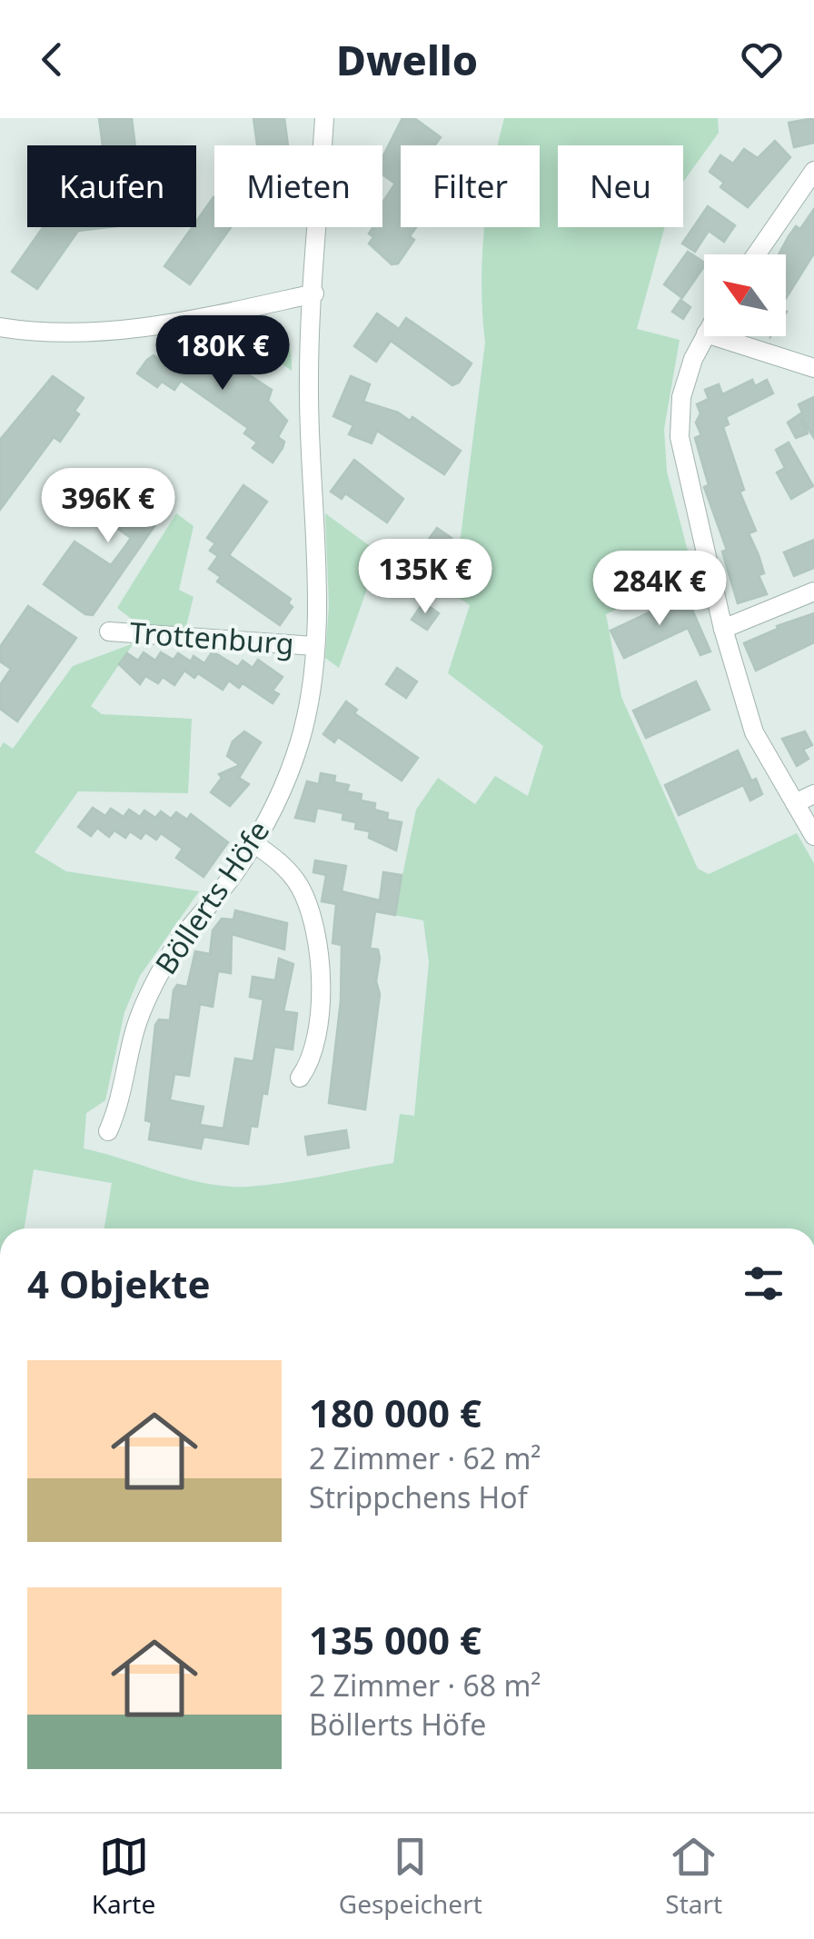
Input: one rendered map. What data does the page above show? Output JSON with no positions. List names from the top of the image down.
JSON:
{
  "streets": {
    "street": ["Trottenburg", "Böllerts Höfe"]
  },
  "crossings": [
    ["Trottenburg", "Böllerts Höfe"]
  ],
  "north": "top left",
  "page": {
    "header": "Dwello",
    "chip": [
      "Kaufen",
      "Mieten",
      "Filter",
      "Neu"
    ],
    "price": [
      "180K €",
      "396K €",
      "135K €",
      "284K €"
    ],
    "heading": "4 Objekte",
    "list": [
      {
        "name": "180 000 €",
        "note": "2 Zimmer · 62 m² · Strippchens Hof"
      },
      {
        "name": "135 000 €",
        "note": "2 Zimmer · 68 m² · Böllerts Höfe"
      }
    ],
    "tabs": ["Karte", "Gespeichert", "Start"]
  }
}
